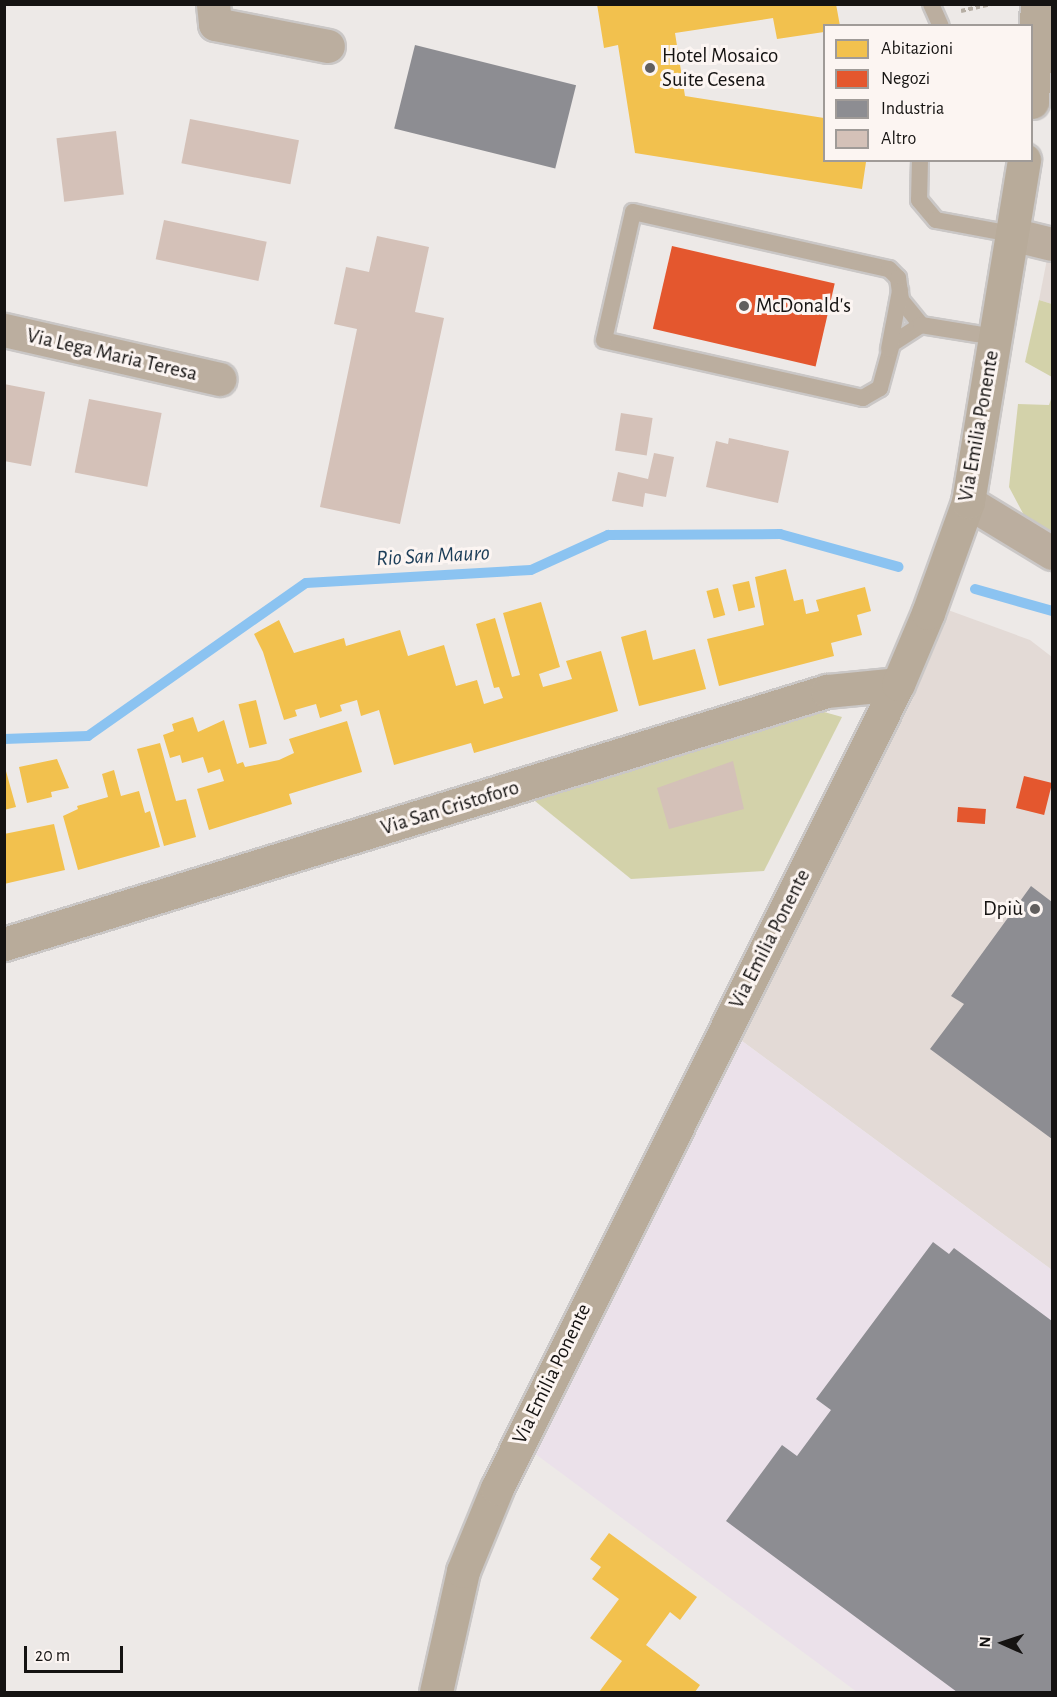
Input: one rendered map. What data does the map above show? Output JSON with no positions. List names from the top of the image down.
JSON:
{
  "streets": {
    "main road": ["Via Emilia Ponente", "Via San Cristoforo"],
    "street": ["Via Lega Maria Teresa"]
  },
  "crossings": [
    ["Via Emilia Ponente", "Via San Cristoforo"]
  ],
  "water": ["Rio San Mauro"],
  "places": ["Hotel Mosaico Suite Cesena", "McDonald's", "Dpiù"],
  "legend": [
    "Abitazioni",
    "Negozi",
    "Industria",
    "Altro"
  ],
  "scale_bar": "20 m",
  "north": "left"
}
